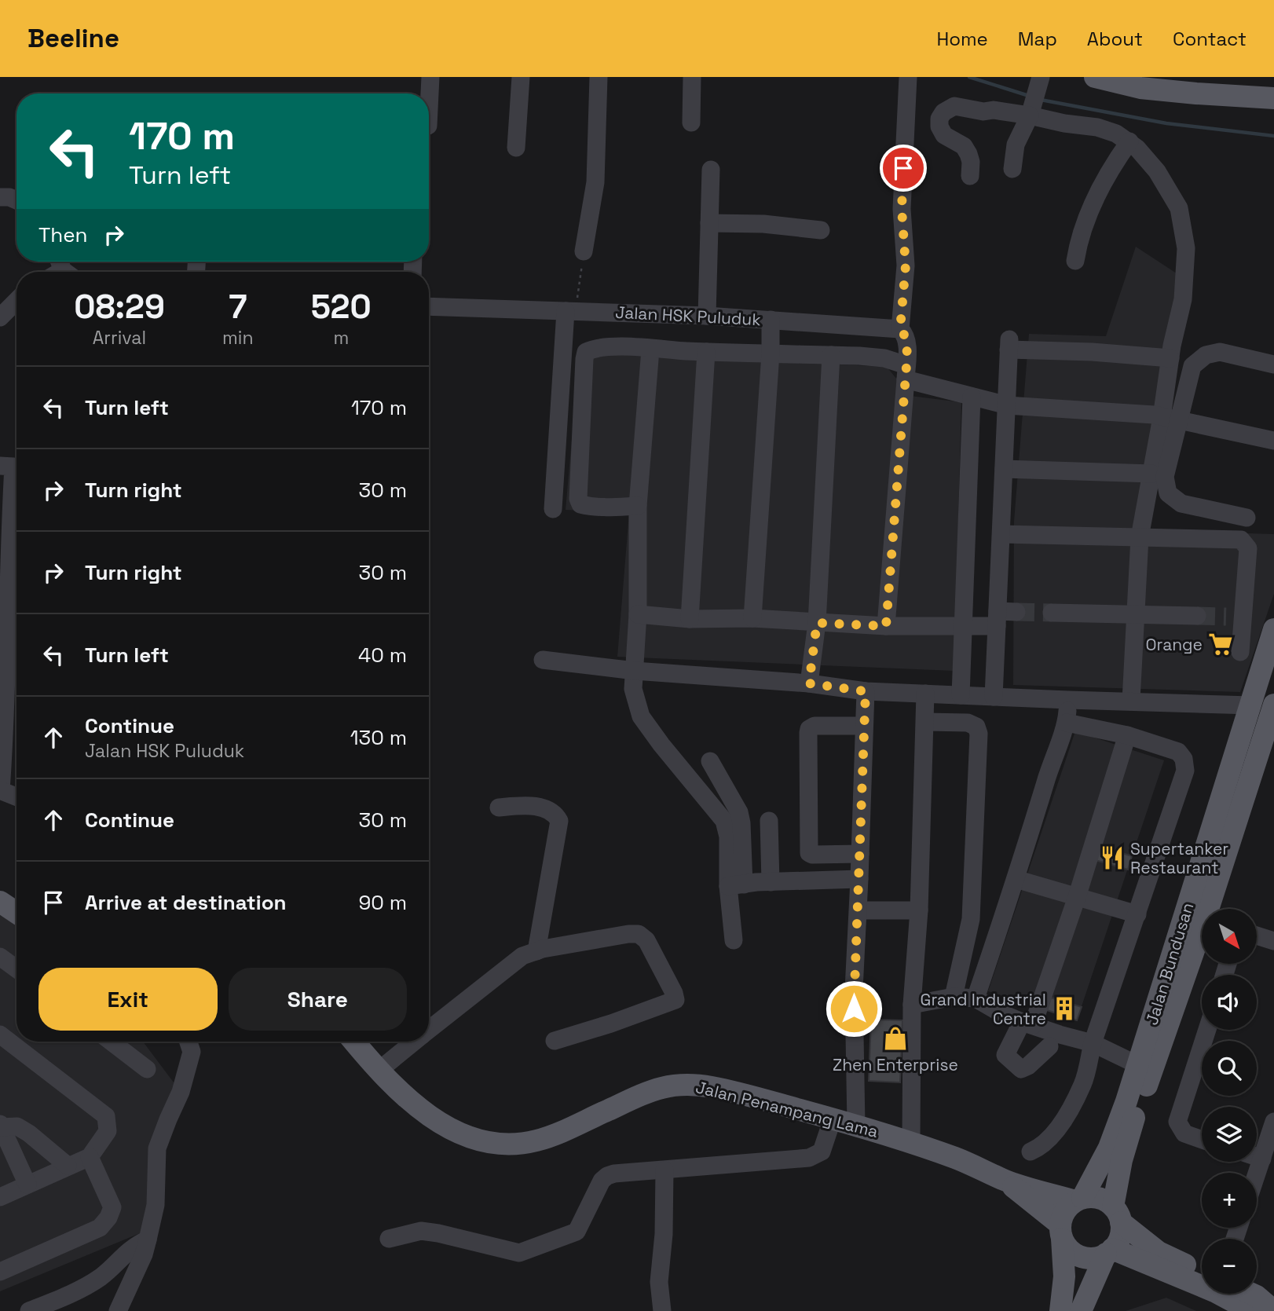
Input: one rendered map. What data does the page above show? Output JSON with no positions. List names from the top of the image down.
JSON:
{
  "streets": {
    "main road": ["Jalan Bundusan", "Jalan Penampang Lama"],
    "street": ["Jalan HSK Puluduk"]
  },
  "crossings": [
    ["Jalan Bundusan", "Jalan Penampang Lama"]
  ],
  "places": {
    "supermarket": ["Orange"],
    "restaurant": ["Supertanker Restaurant"],
    "building": ["Grand Industrial Centre"],
    "shop": ["Zhen Enterprise"]
  },
  "north": "bottom right",
  "page": {
    "header": "Beeline",
    "nav": [
      "Home",
      "Map",
      "About",
      "Contact"
    ],
    "turn": ["170 m", "Turn left"],
    "then": "Then",
    "eta": [
      "08:29",
      "Arrival",
      "7",
      "min",
      "520",
      "m"
    ],
    "list": [
      {
        "name": "Turn left",
        "value": "170 m"
      },
      {
        "name": "Turn right",
        "value": "30 m"
      },
      {
        "name": "Turn right",
        "value": "30 m"
      },
      {
        "name": "Turn left",
        "value": "40 m"
      },
      {
        "name": "Continue",
        "note": "Jalan HSK Puluduk",
        "value": "130 m"
      },
      {
        "name": "Continue",
        "value": "30 m"
      },
      {
        "name": "Arrive at destination",
        "value": "90 m"
      }
    ],
    "map_buttons": ["+", "−"],
    "buttons": ["Exit", "Share"]
  }
}
